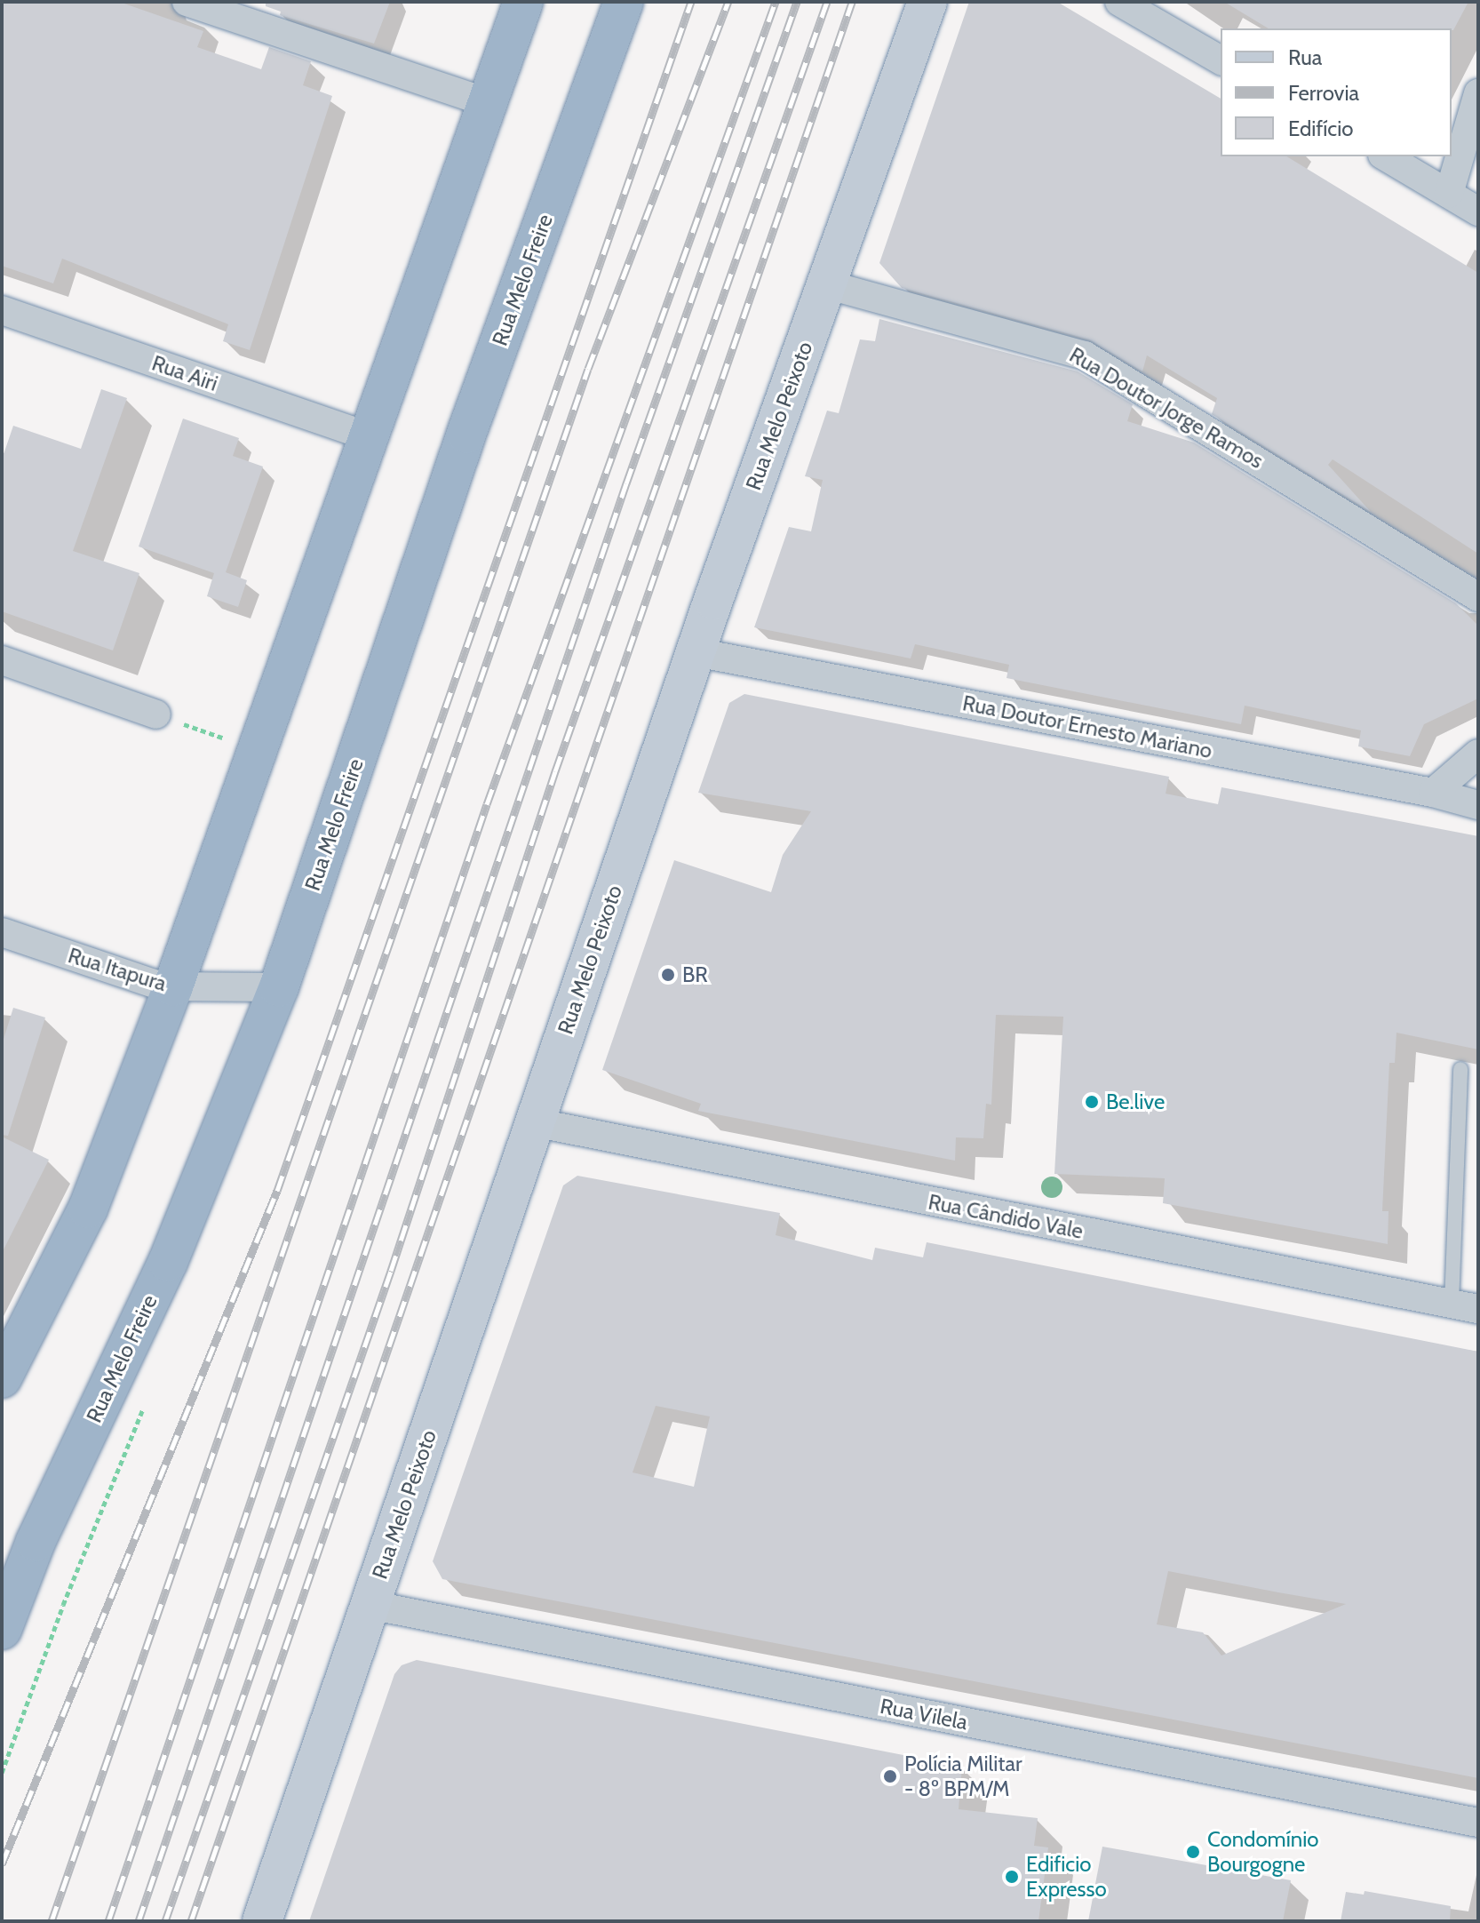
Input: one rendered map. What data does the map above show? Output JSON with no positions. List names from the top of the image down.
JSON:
{
  "streets": {
    "highway": ["Rua Melo Freire"],
    "main road": ["Rua Melo Peixoto"],
    "street": [
      "Rua Airi",
      "Rua Doutor Jorge Ramos",
      "Rua Doutor Ernesto Mariano",
      "Rua Itapura",
      "Rua Cândido Vale",
      "Rua Vilela"
    ]
  },
  "crossings": [
    ["Rua Melo Freire", "Rua Itapura"],
    ["Rua Doutor Jorge Ramos", "Rua Melo Peixoto"],
    ["Rua Melo Peixoto", "Rua Doutor Ernesto Mariano"],
    ["Rua Melo Peixoto", "Rua Cândido Vale"],
    ["Rua Melo Peixoto", "Rua Vilela"]
  ],
  "places": [
    "BR",
    "Be.live",
    "Polícia Militar - 8º BPM/M",
    "Condomínio Bourgogne",
    "Edificio Expresso"
  ],
  "legend": ["Rua", "Ferrovia", "Edifício"]
}
